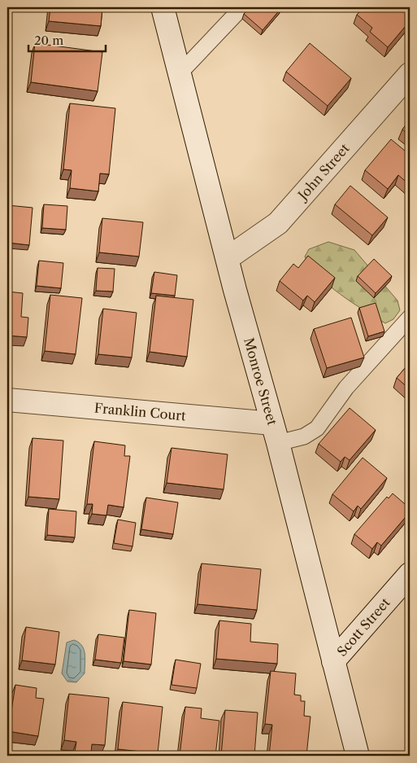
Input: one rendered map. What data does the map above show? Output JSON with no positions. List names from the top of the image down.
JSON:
{
  "streets": {
    "main road": [
      "John Street",
      "Monroe Street",
      "Franklin Court",
      "Scott Street"
    ]
  },
  "crossings": [
    ["John Street", "Monroe Street"],
    ["Monroe Street", "Franklin Court"],
    ["Monroe Street", "Scott Street"]
  ],
  "scale_bar": "20 m"
}
